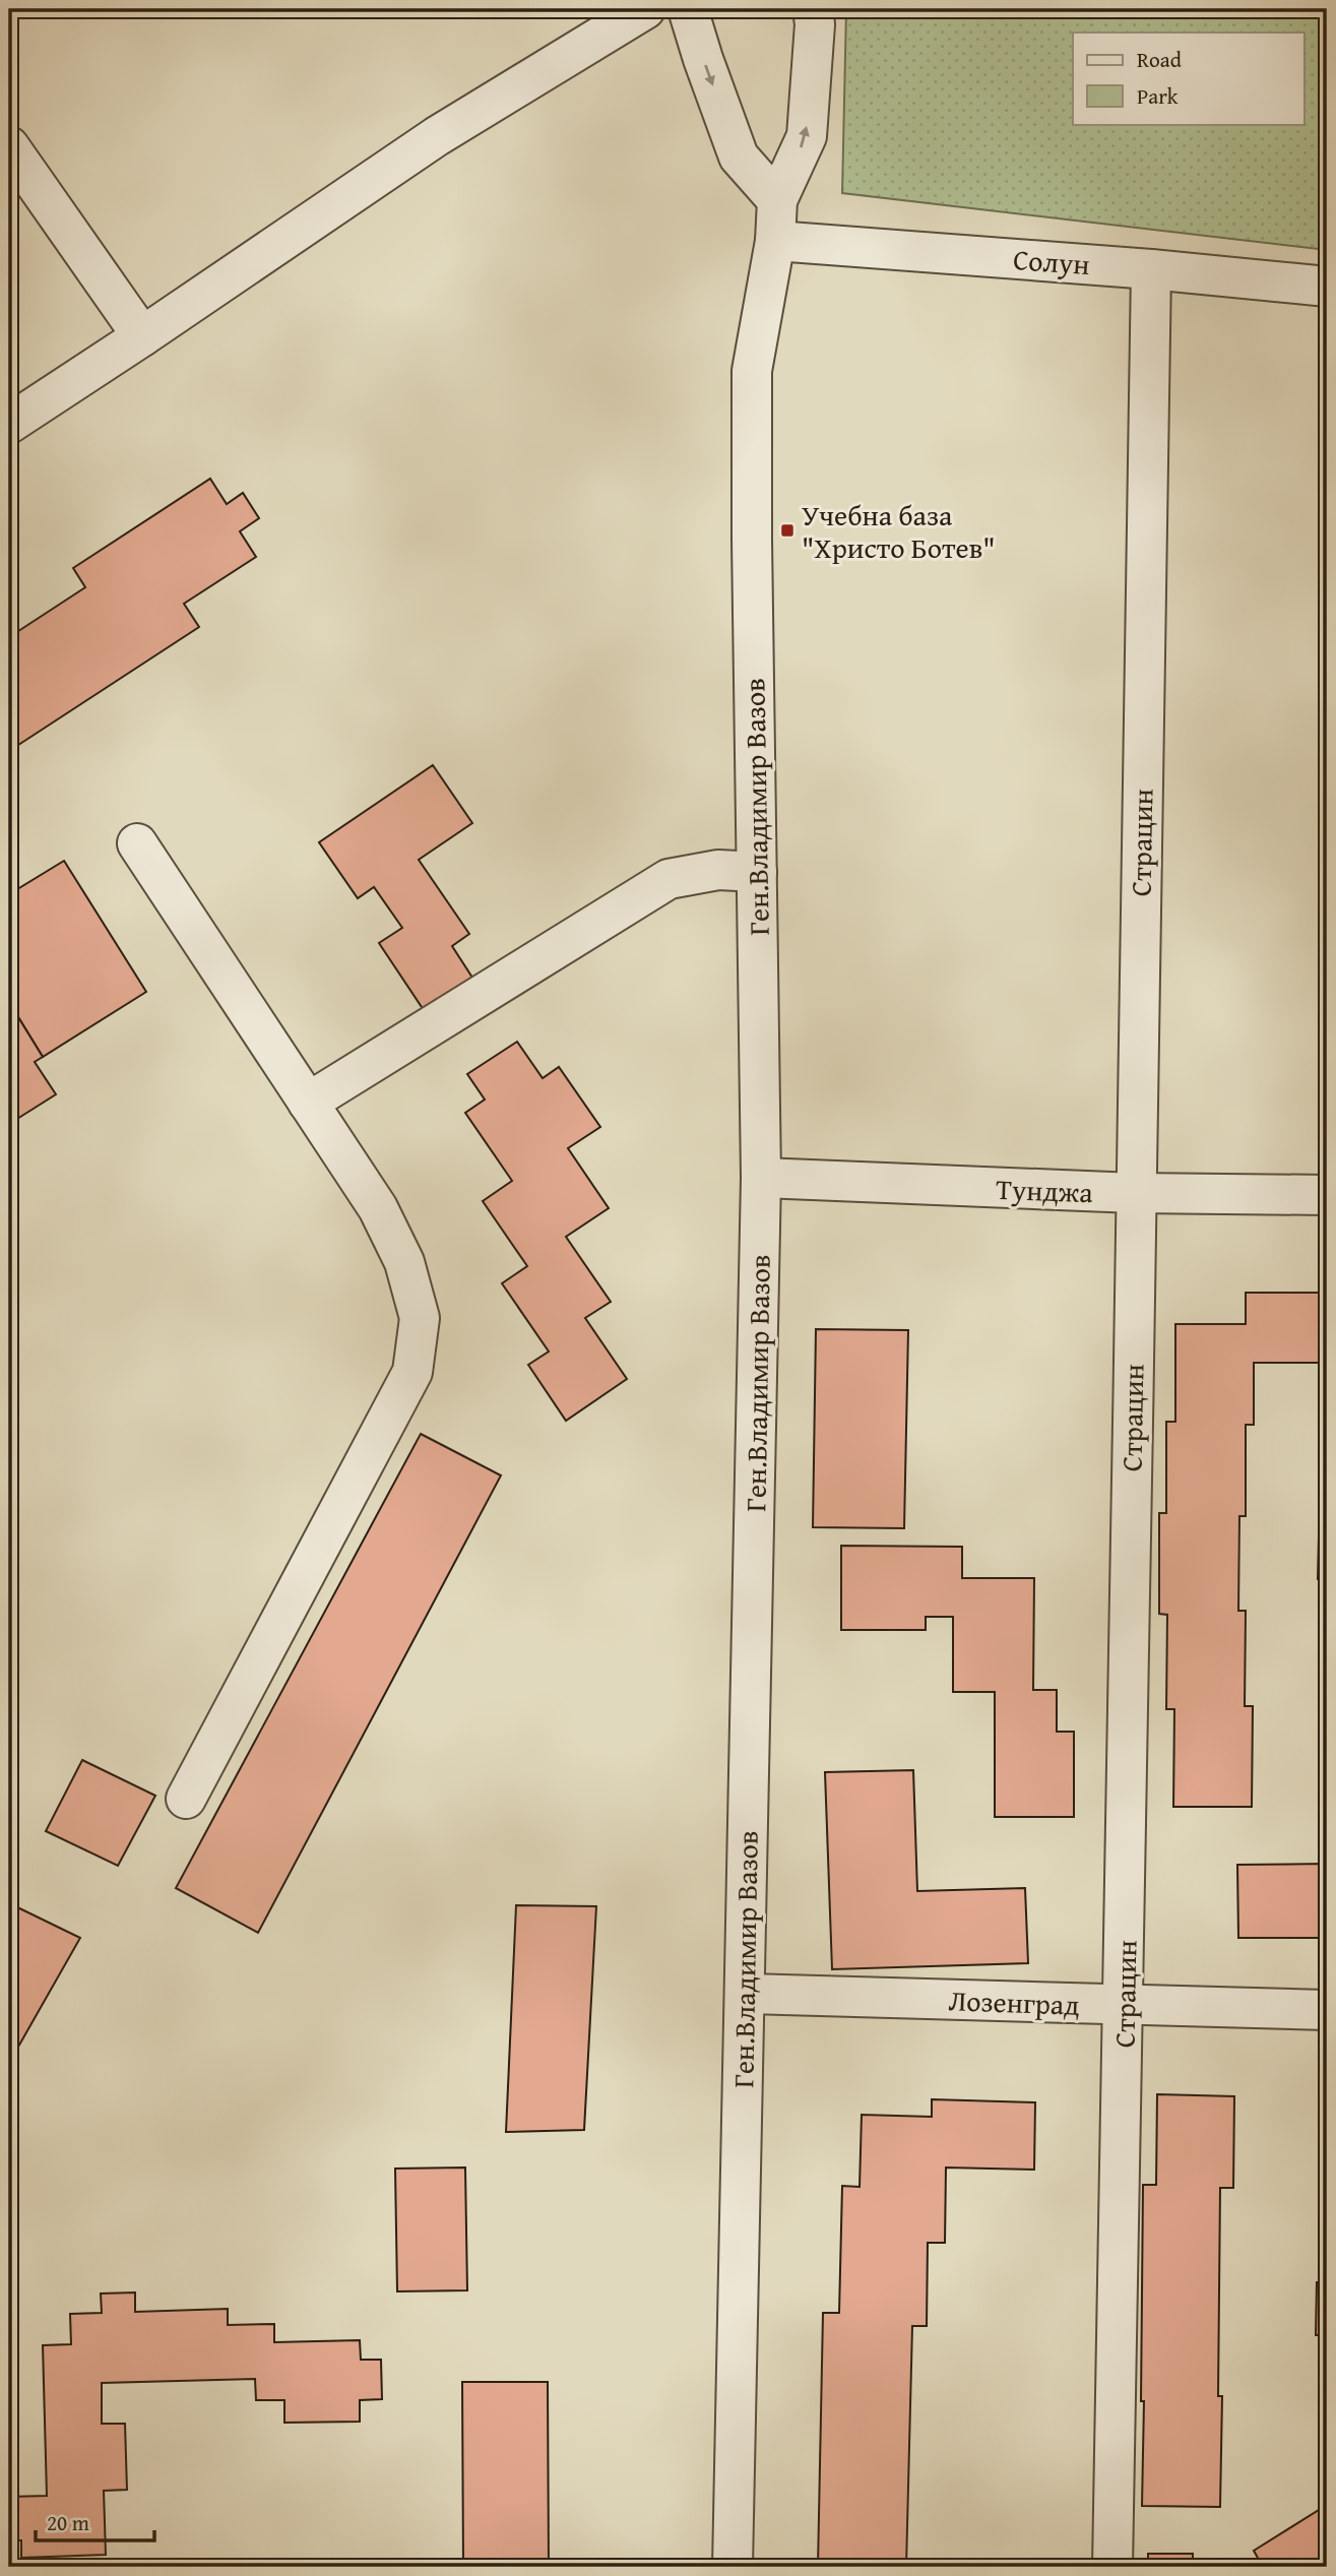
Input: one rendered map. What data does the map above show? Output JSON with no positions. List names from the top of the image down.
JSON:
{
  "streets": {
    "street": [
      "Солун",
      "Ген.Владимир Вазов",
      "Страцин",
      "Тунджа",
      "Лозенград"
    ]
  },
  "crossings": [
    ["Солун", "Ген.Владимир Вазов"],
    ["Солун", "Страцин"],
    ["Ген.Владимир Вазов", "Тунджа"],
    ["Ген.Владимир Вазов", "Лозенград"],
    ["Страцин", "Тунджа"],
    ["Страцин", "Лозенград"]
  ],
  "places": {
    "transit": ["Учебна база \"Христо Ботев\""]
  },
  "legend": ["Road", "Park"],
  "scale_bar": "20 m"
}
